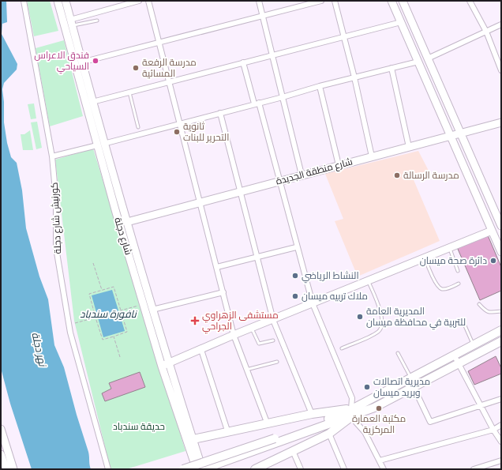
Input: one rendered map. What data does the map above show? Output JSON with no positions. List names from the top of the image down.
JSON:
{
  "streets": {
    "street": ["شارع منطقة الجديدة", "كورنيش شارع دجلة", "شارع دجلة"]
  },
  "crossings": [
    ["شارع منطقة الجديدة", "شارع دجلة"]
  ],
  "water": ["نافورة سندباد", "نهر دجلة"],
  "parks": ["حديقة سندباد"],
  "places": {
    "other": [
      "فندق الاعراس السياحي",
      "مدرسة الرفعة المسائية",
      "ثانوية التحرير للبنات",
      "مدرسة الرسالة",
      "دائرة صحة ميسان",
      "النشاط الرياضي",
      "ملاك تربيه ميسان",
      "المديرية العامة للتربية في محافظة ميسان",
      "مديرية اتصالات وبريد ميسان",
      "مكتبة العمارة المركزية"
    ],
    "health": ["مستشفى الزهراوي الجراحي"]
  }
}
